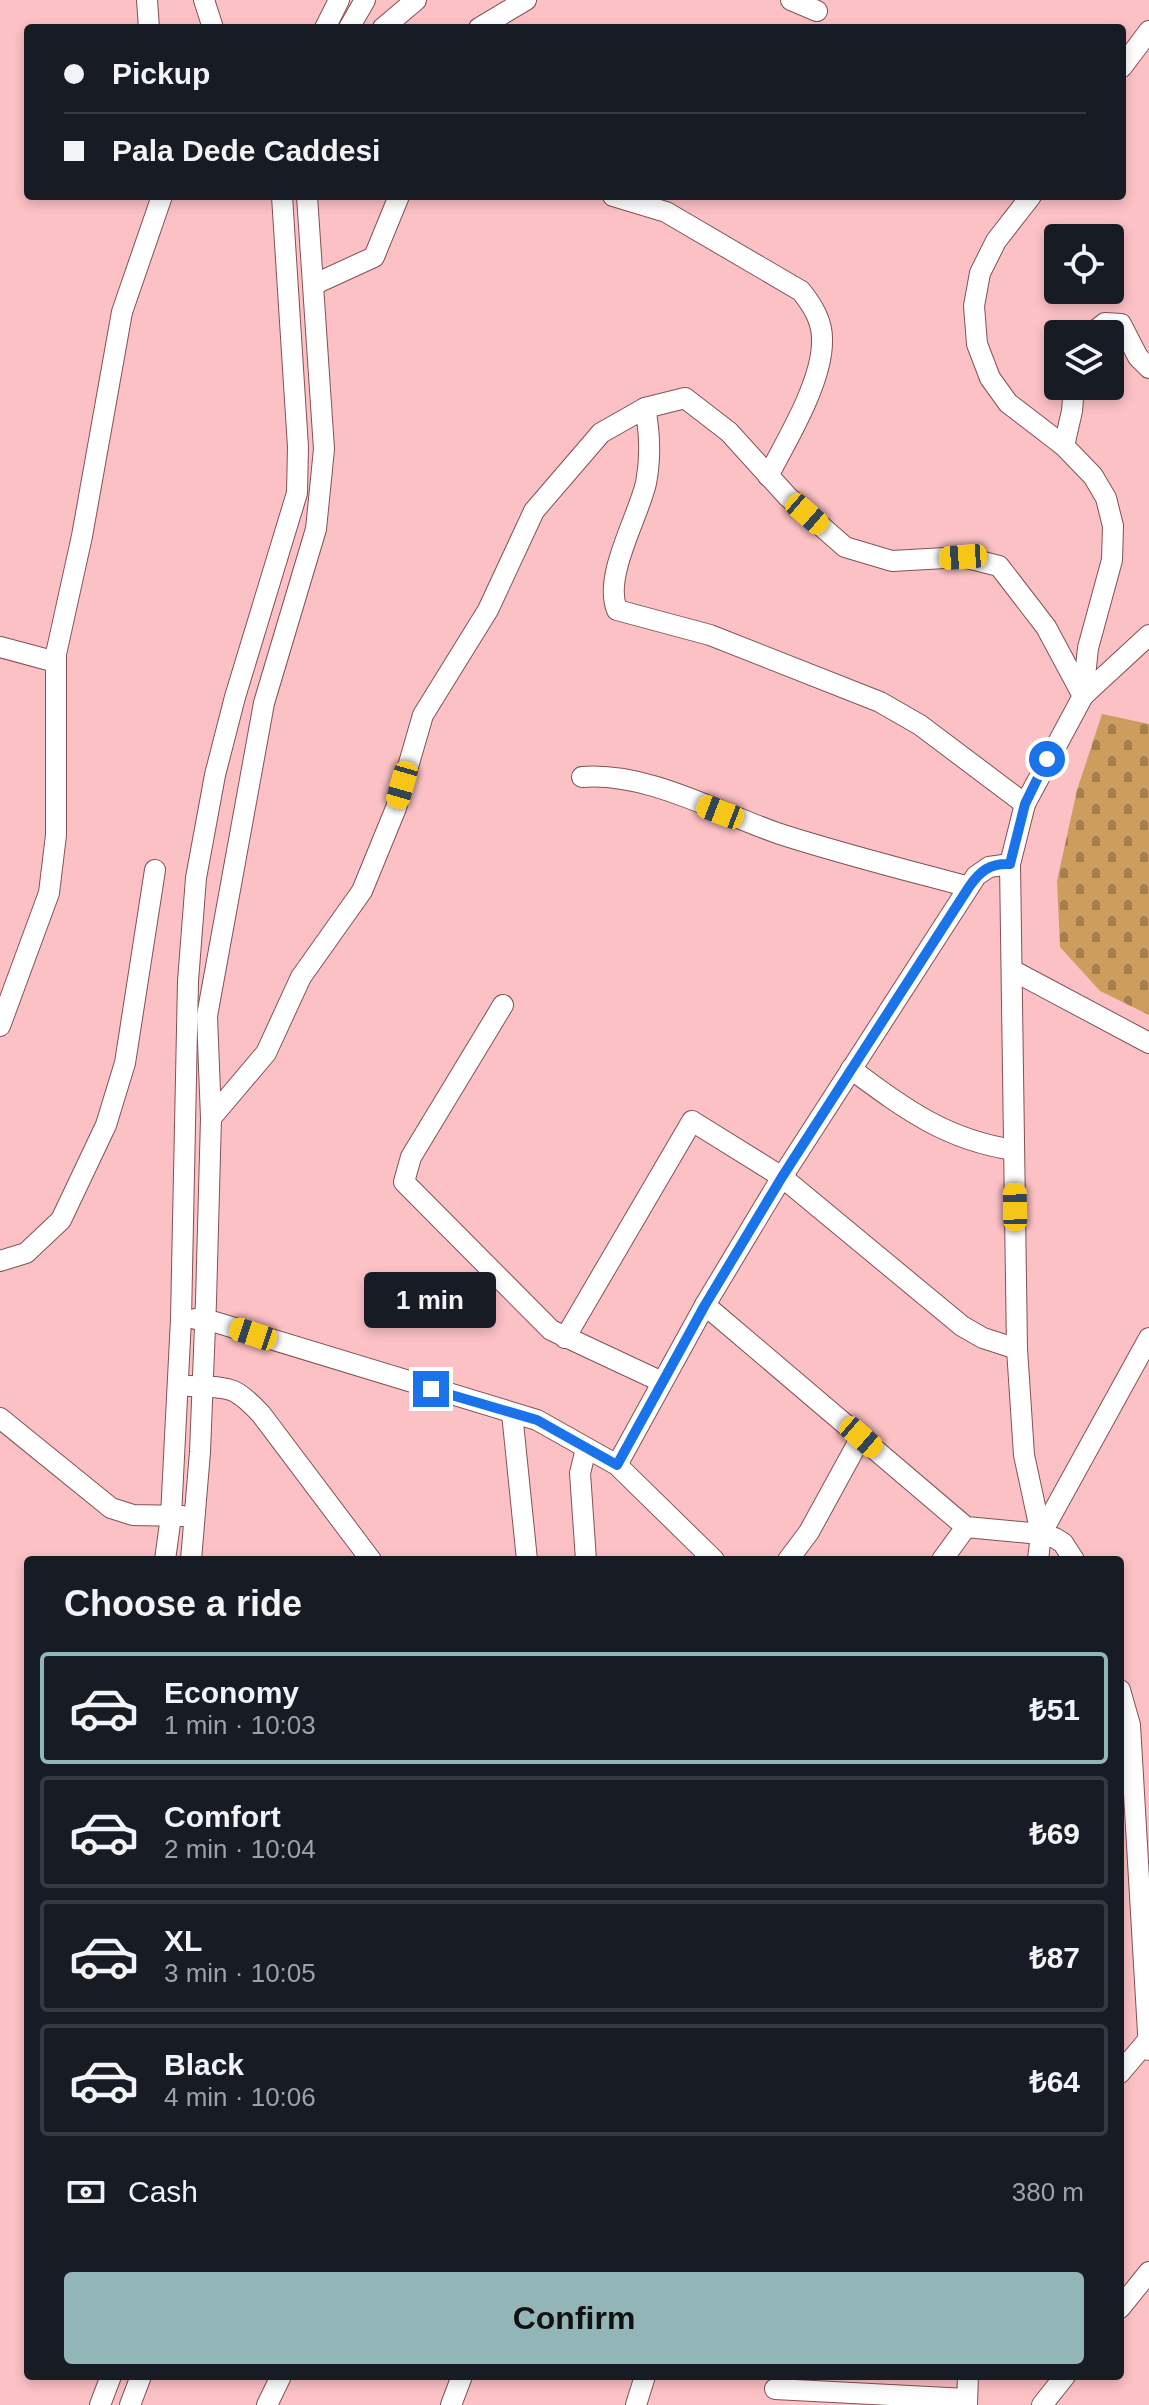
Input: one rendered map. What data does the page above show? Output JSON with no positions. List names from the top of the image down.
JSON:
{
  "page": {
    "banner": ["Pickup", "Pala Dede Caddesi"],
    "bubble": "1 min",
    "heading": "Choose a ride",
    "list": [
      {
        "name": "Economy",
        "note": "1 min · 10:03",
        "value": "₺51"
      },
      {
        "name": "Comfort",
        "note": "2 min · 10:04",
        "value": "₺69"
      },
      {
        "name": "XL",
        "note": "3 min · 10:05",
        "value": "₺87"
      },
      {
        "name": "Black",
        "note": "4 min · 10:06",
        "value": "₺64"
      }
    ],
    "pay": ["Cash", "380 m"],
    "buttons": "Confirm"
  }
}
